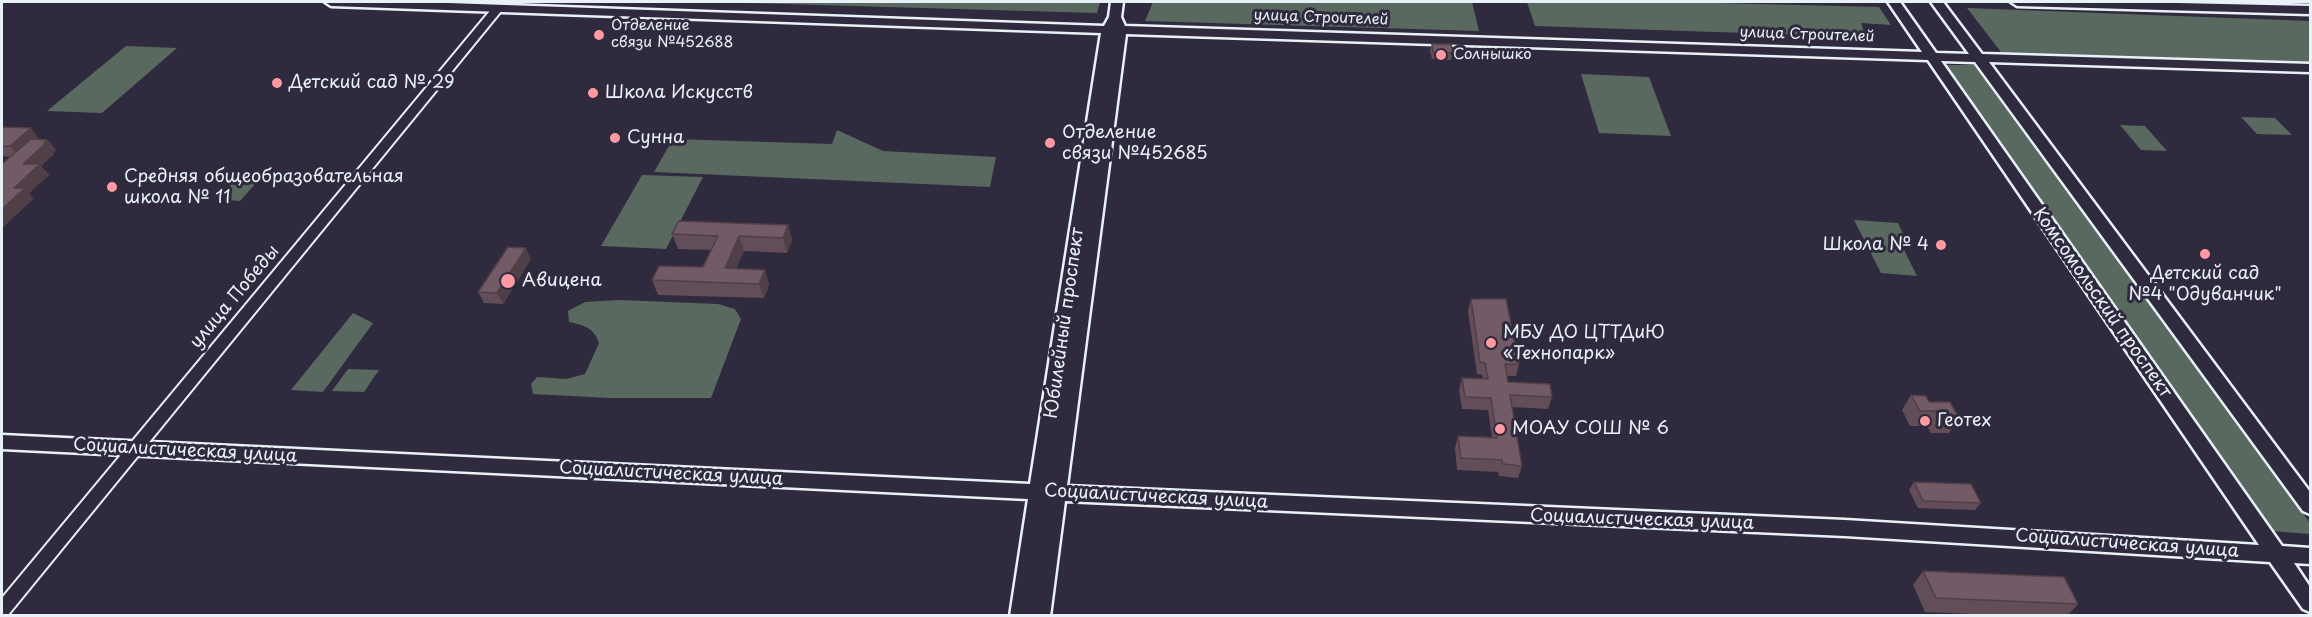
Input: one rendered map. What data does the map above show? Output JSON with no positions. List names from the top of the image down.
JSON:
{
  "streets": {
    "main road": ["улица Строителей", "Комсомольский проспект", "Социалистическая улица"],
    "street": ["улица Победы"]
  },
  "crossings": [
    ["улица Строителей", "улица Победы"],
    ["улица Строителей", "Комсомольский проспект"],
    ["улица Победы", "Социалистическая улица"],
    ["Комсомольский проспект", "Социалистическая улица"]
  ],
  "places": [
    "Отделение связи №452688",
    "Солнышко",
    "Детский сад № 29",
    "Школа Искусств",
    "Сунна",
    "Отделение связи №452685",
    "Средняя общеобразовательная школа № 11",
    "Школа № 4",
    "Детский сад №4 \"Одуванчик\"",
    "Авицена",
    "МБУ ДО ЦТТДиЮ «Технопарк»",
    "Геотех",
    "МОАУ СОШ № 6"
  ]
}
